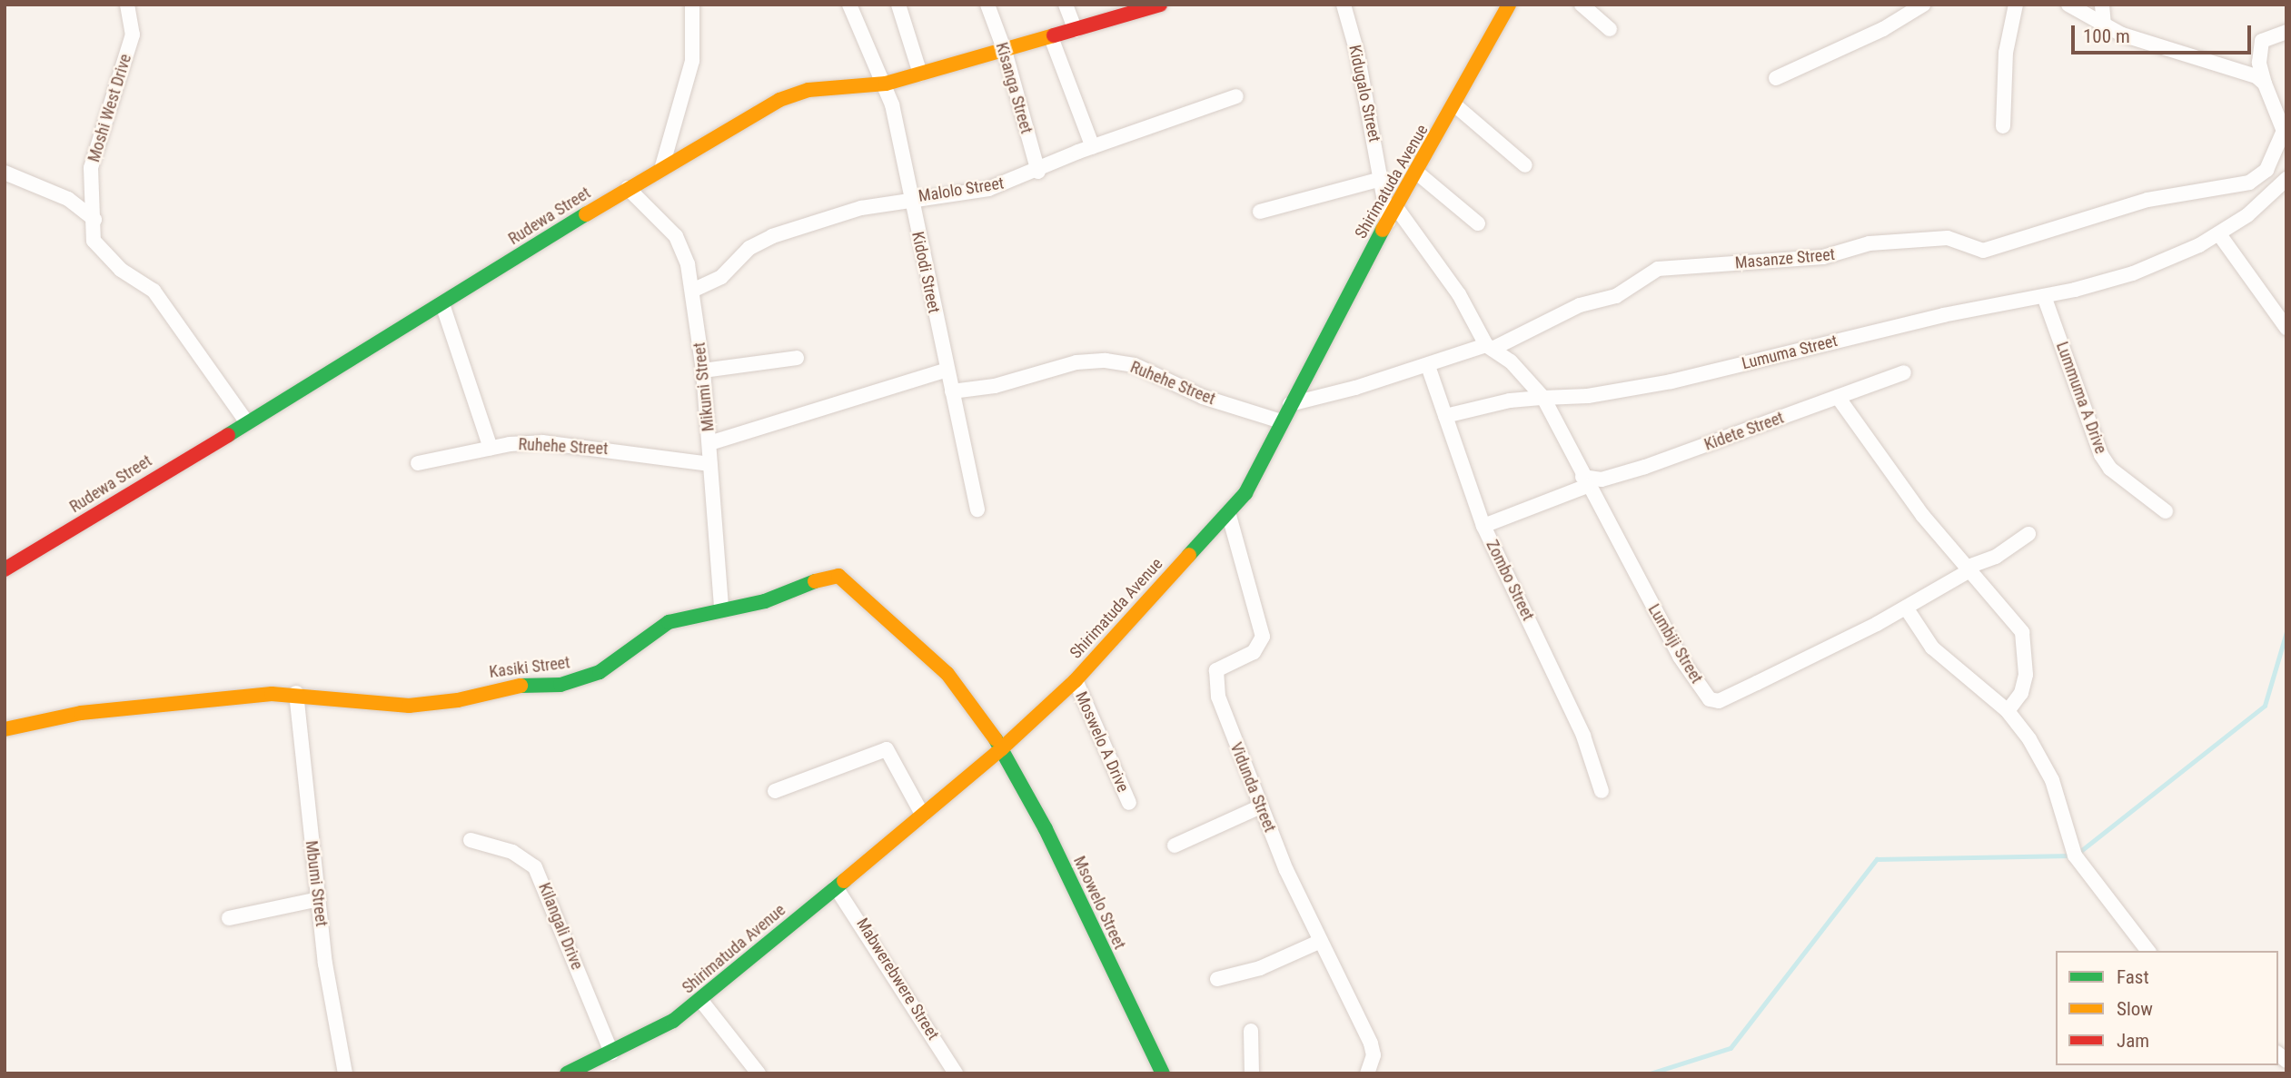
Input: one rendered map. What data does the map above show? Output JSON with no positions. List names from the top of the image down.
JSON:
{
  "streets": {
    "street": [
      "Kisanga Street",
      "Kidugalo Street",
      "Moshi West Drive",
      "Shirimatuda Avenue",
      "Malolo Street",
      "Rudewa Street",
      "Masanze Street",
      "Kidodi Street",
      "Lumuma Street",
      "Ruhehe Street",
      "Mikumi Street",
      "Lummuma A Drive",
      "Kidete Street",
      "Zombo Street",
      "Lumbiji Street",
      "Kasiki Street",
      "Moswelo A Drive",
      "Vidunda Street",
      "Mbumi Street",
      "Msowelo Street",
      "Kilangali Drive",
      "Mabwerebwere Street"
    ]
  },
  "crossings": [
    ["Kisanga Street", "Malolo Street"],
    ["Kisanga Street", "Rudewa Street"],
    ["Kidugalo Street", "Shirimatuda Avenue"],
    ["Moshi West Drive", "Rudewa Street"],
    ["Shirimatuda Avenue", "Ruhehe Street"],
    ["Shirimatuda Avenue", "Kasiki Street"],
    ["Shirimatuda Avenue", "Moswelo A Drive"],
    ["Shirimatuda Avenue", "Vidunda Street"],
    ["Shirimatuda Avenue", "Msowelo Street"],
    ["Shirimatuda Avenue", "Kilangali Drive"],
    ["Shirimatuda Avenue", "Mabwerebwere Street"],
    ["Malolo Street", "Kidodi Street"],
    ["Malolo Street", "Mikumi Street"],
    ["Rudewa Street", "Kidodi Street"],
    ["Rudewa Street", "Mikumi Street"],
    ["Kidodi Street", "Ruhehe Street"],
    ["Lumuma Street", "Lummuma A Drive"],
    ["Lumuma Street", "Zombo Street"],
    ["Lumuma Street", "Lumbiji Street"],
    ["Ruhehe Street", "Mikumi Street"],
    ["Mikumi Street", "Kasiki Street"],
    ["Kidete Street", "Lumbiji Street"],
    ["Kasiki Street", "Mbumi Street"],
    ["Kasiki Street", "Msowelo Street"]
  ],
  "legend": ["Fast", "Slow", "Jam"],
  "scale_bar": "100 m"
}
